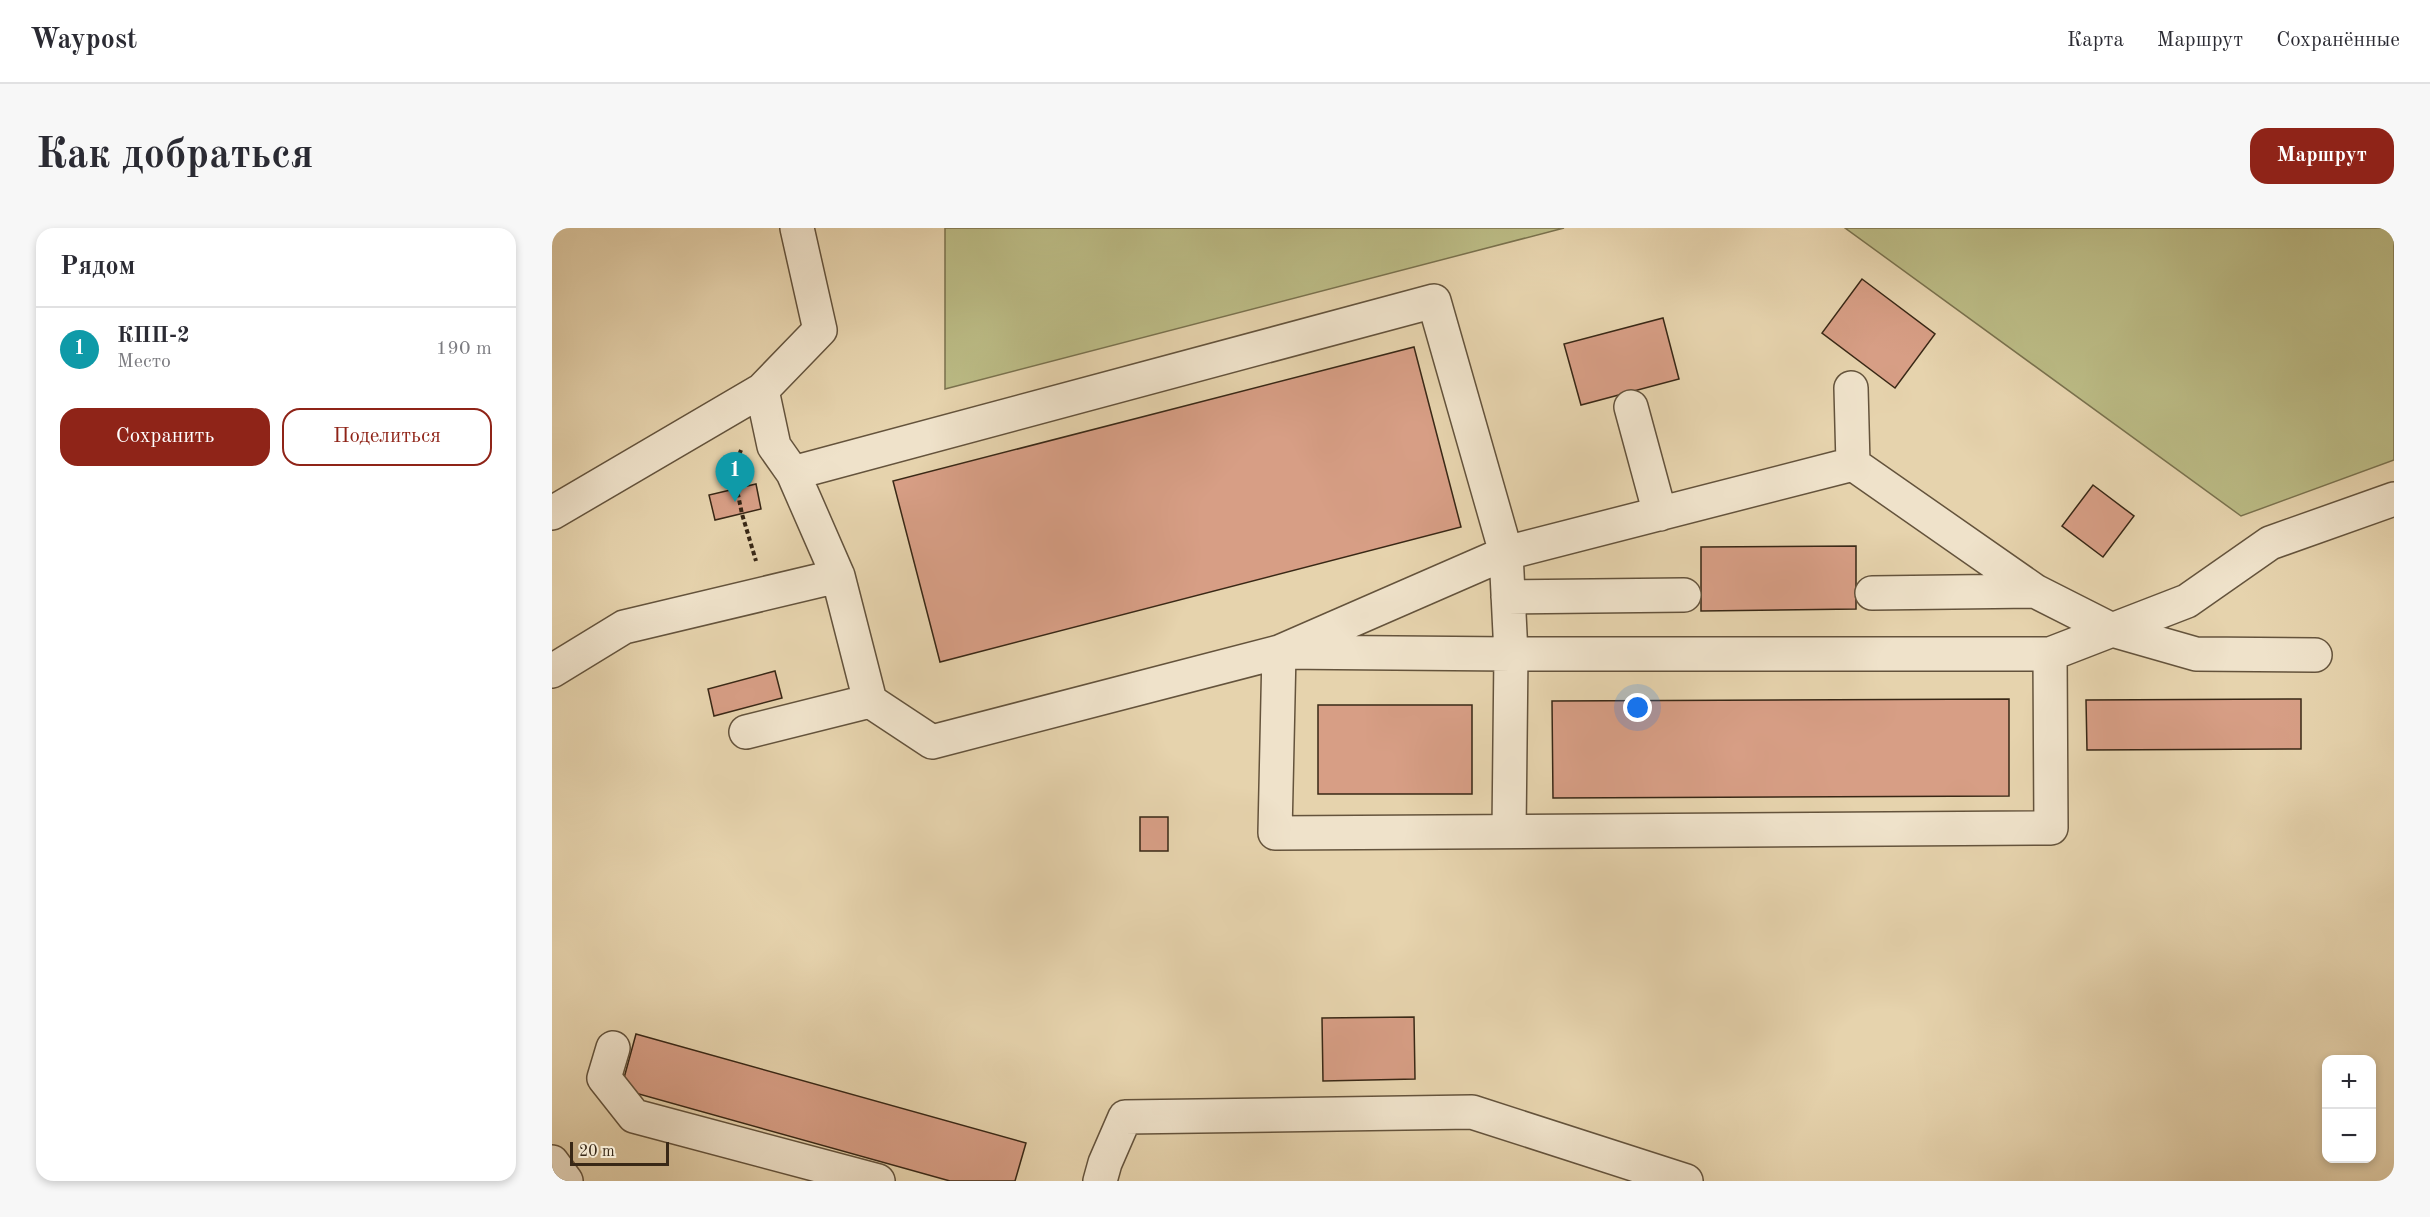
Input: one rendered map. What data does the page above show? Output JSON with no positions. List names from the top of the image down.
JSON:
{
  "scale_bar": "20 m",
  "page": {
    "header": "Waypost",
    "nav": ["Карта", "Маршрут", "Сохранённые"],
    "buttons": [
      "Маршрут",
      ["Сохранить", "Поделиться"]
    ],
    "title": "Как добраться",
    "heading": "Рядом",
    "list": [
      {
        "mark": "1",
        "name": "КПП-2",
        "note": "Место",
        "value": "190 m"
      }
    ],
    "pins": "1",
    "map_buttons": ["+", "−"],
    "scale": "20 m"
  }
}
